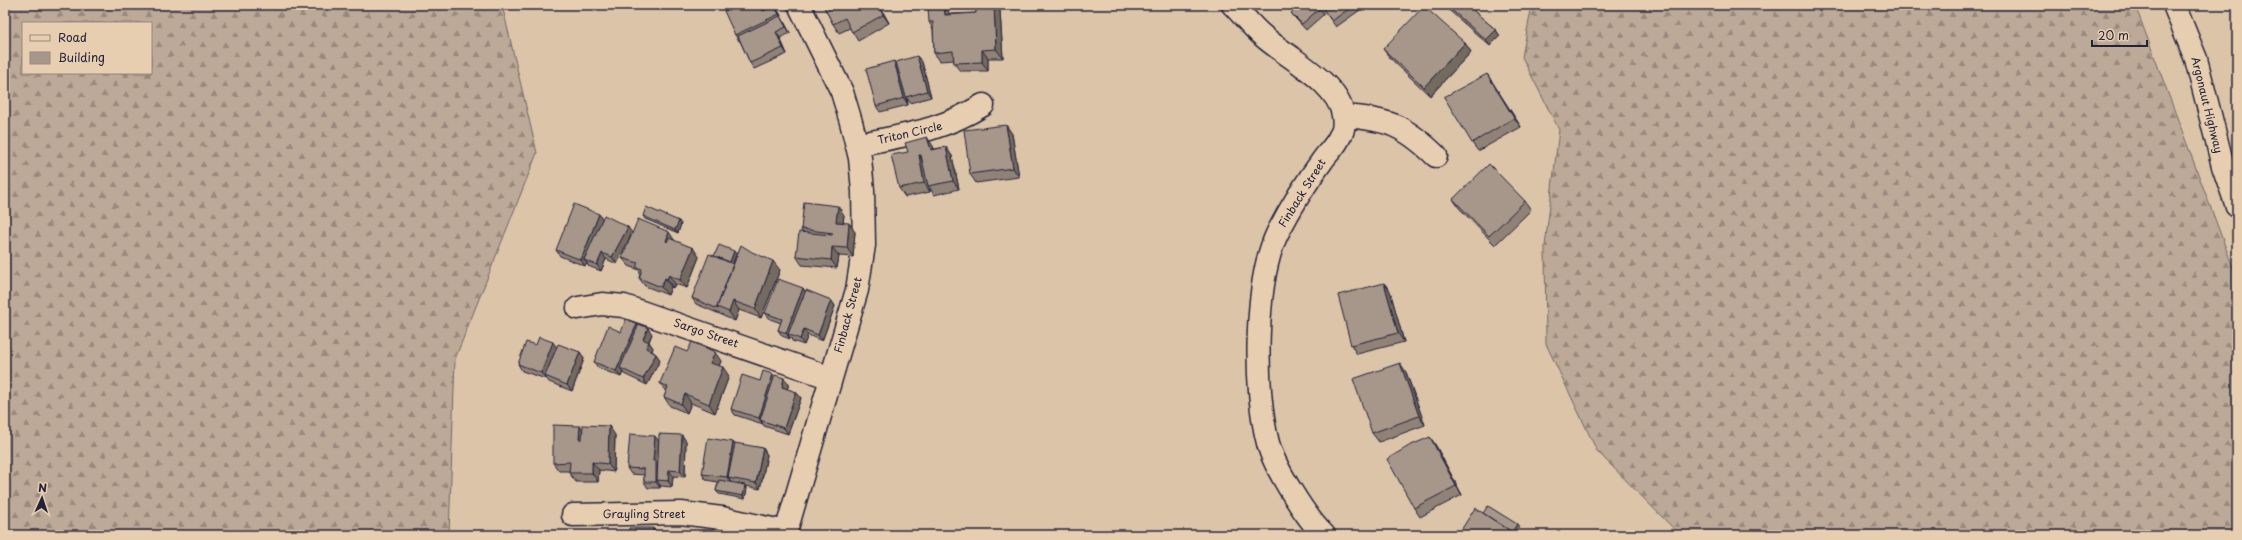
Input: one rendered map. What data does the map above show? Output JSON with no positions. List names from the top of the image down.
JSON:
{
  "streets": {
    "street": [
      "Argonaut Highway",
      "Triton Circle",
      "Finback Street",
      "Sargo Street",
      "Grayling Street"
    ]
  },
  "crossings": [
    ["Triton Circle", "Finback Street"],
    ["Finback Street", "Sargo Street"],
    ["Finback Street", "Grayling Street"]
  ],
  "legend": ["Road", "Building"],
  "scale_bar": "20 m",
  "north": "top"
}
